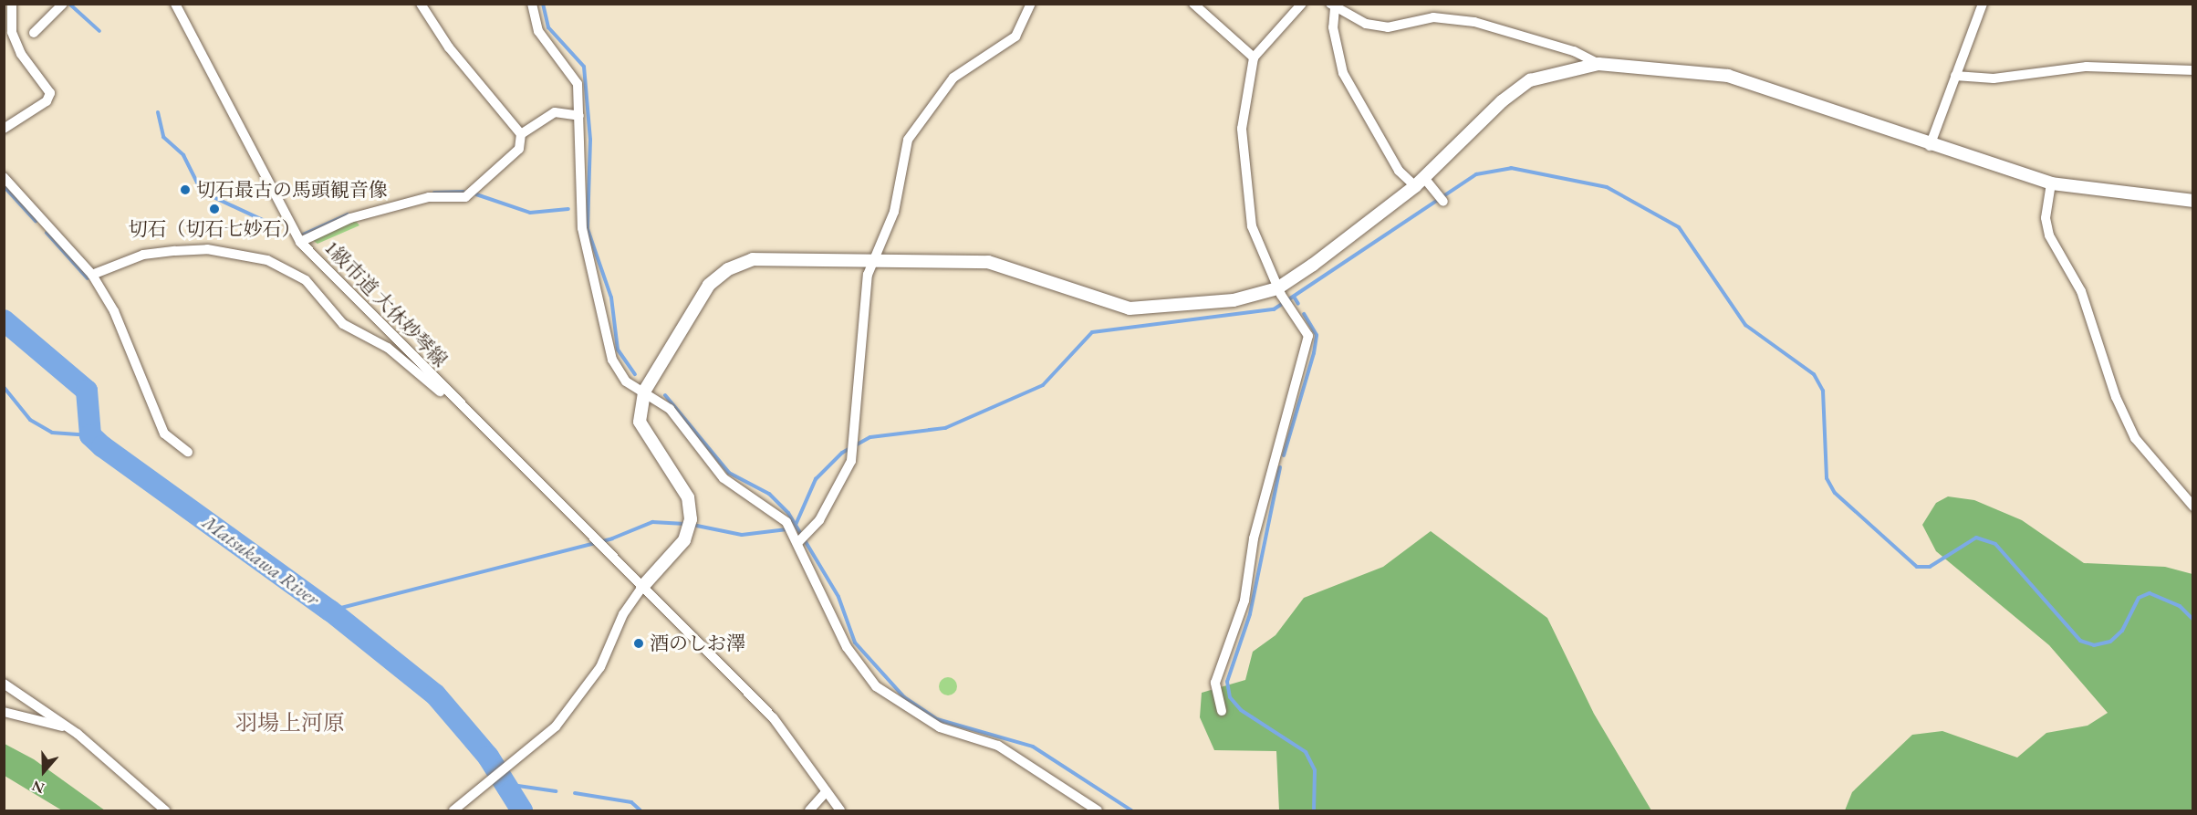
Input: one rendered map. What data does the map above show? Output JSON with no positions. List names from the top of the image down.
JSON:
{
  "streets": {
    "street": ["1級市道 大休妙琴線"]
  },
  "districts": ["羽場上河原"],
  "water": ["Matsukawa River"],
  "places": ["切石最古の馬頭観音像", "切石（切石七妙石）", "酒のしお澤"],
  "north": "bottom"
}
